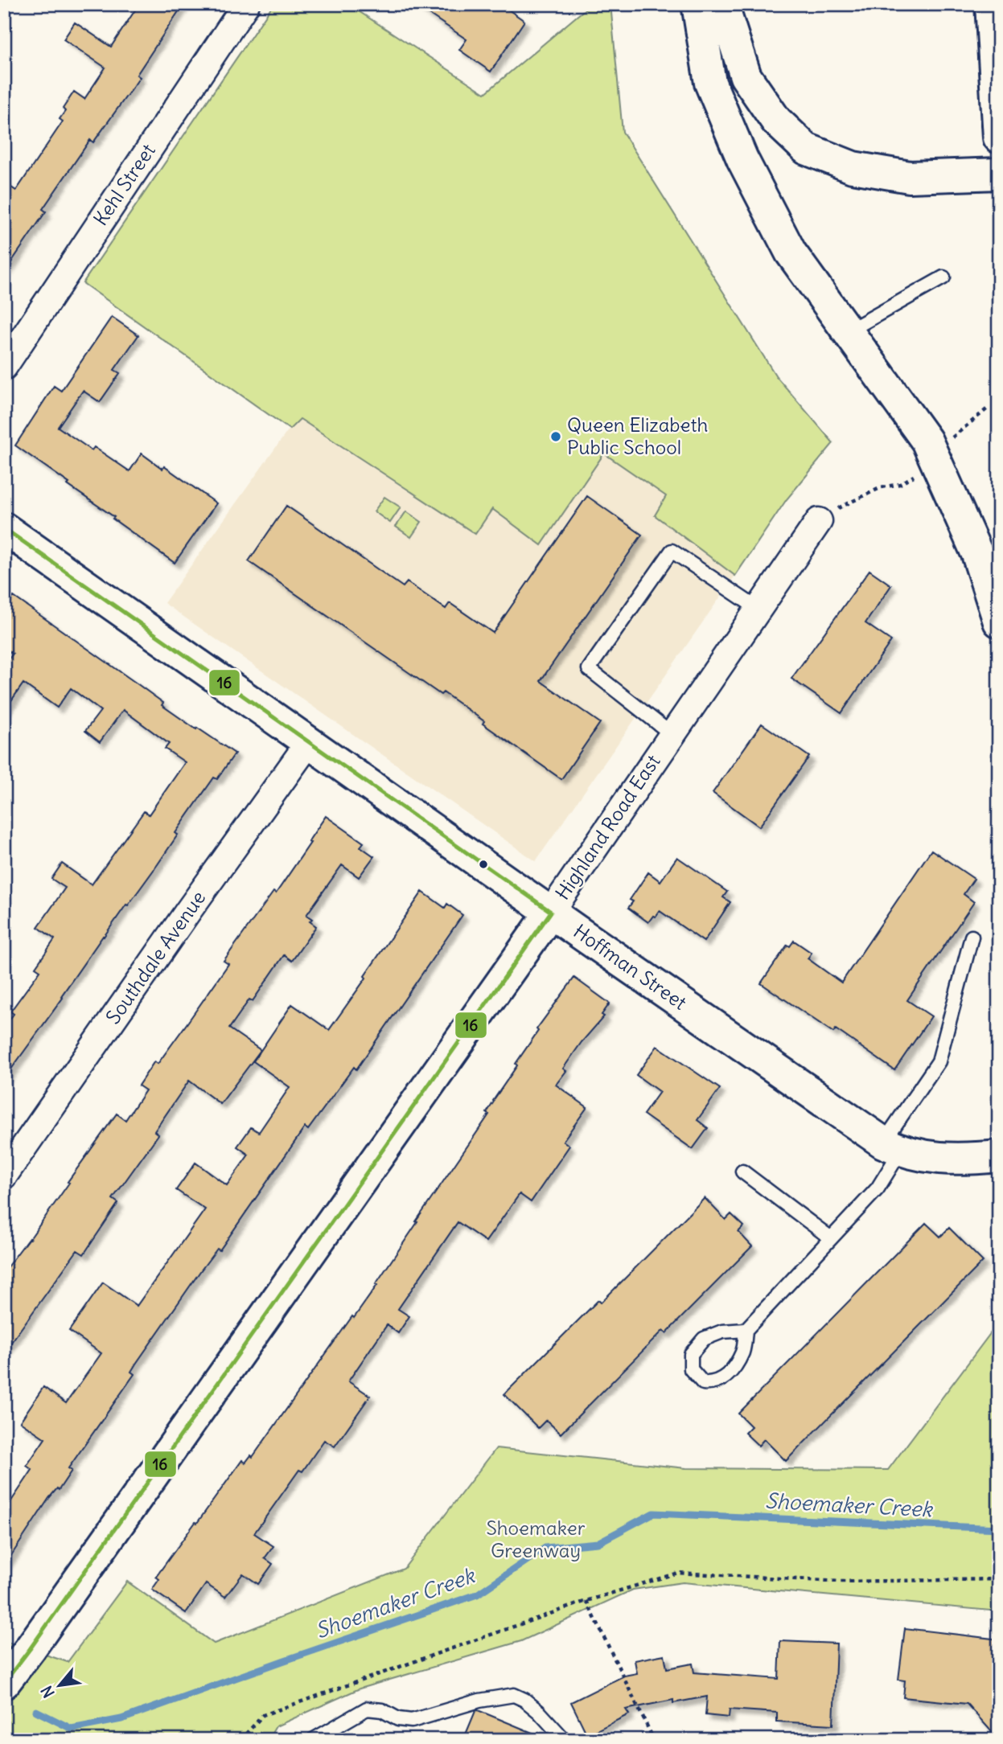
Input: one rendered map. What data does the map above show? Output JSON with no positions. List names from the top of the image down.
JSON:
{
  "streets": {
    "main road": ["Highland Road East", "Hoffman Street"],
    "street": ["Kehl Street", "Southdale Avenue"]
  },
  "crossings": [
    ["Highland Road East", "Hoffman Street"],
    ["Southdale Avenue", "Hoffman Street"]
  ],
  "water": ["Shoemaker Creek"],
  "parks": ["Shoemaker Greenway"],
  "places": ["Queen Elizabeth Public School"],
  "lines": ["transit line 16"],
  "north": "bottom left"
}
